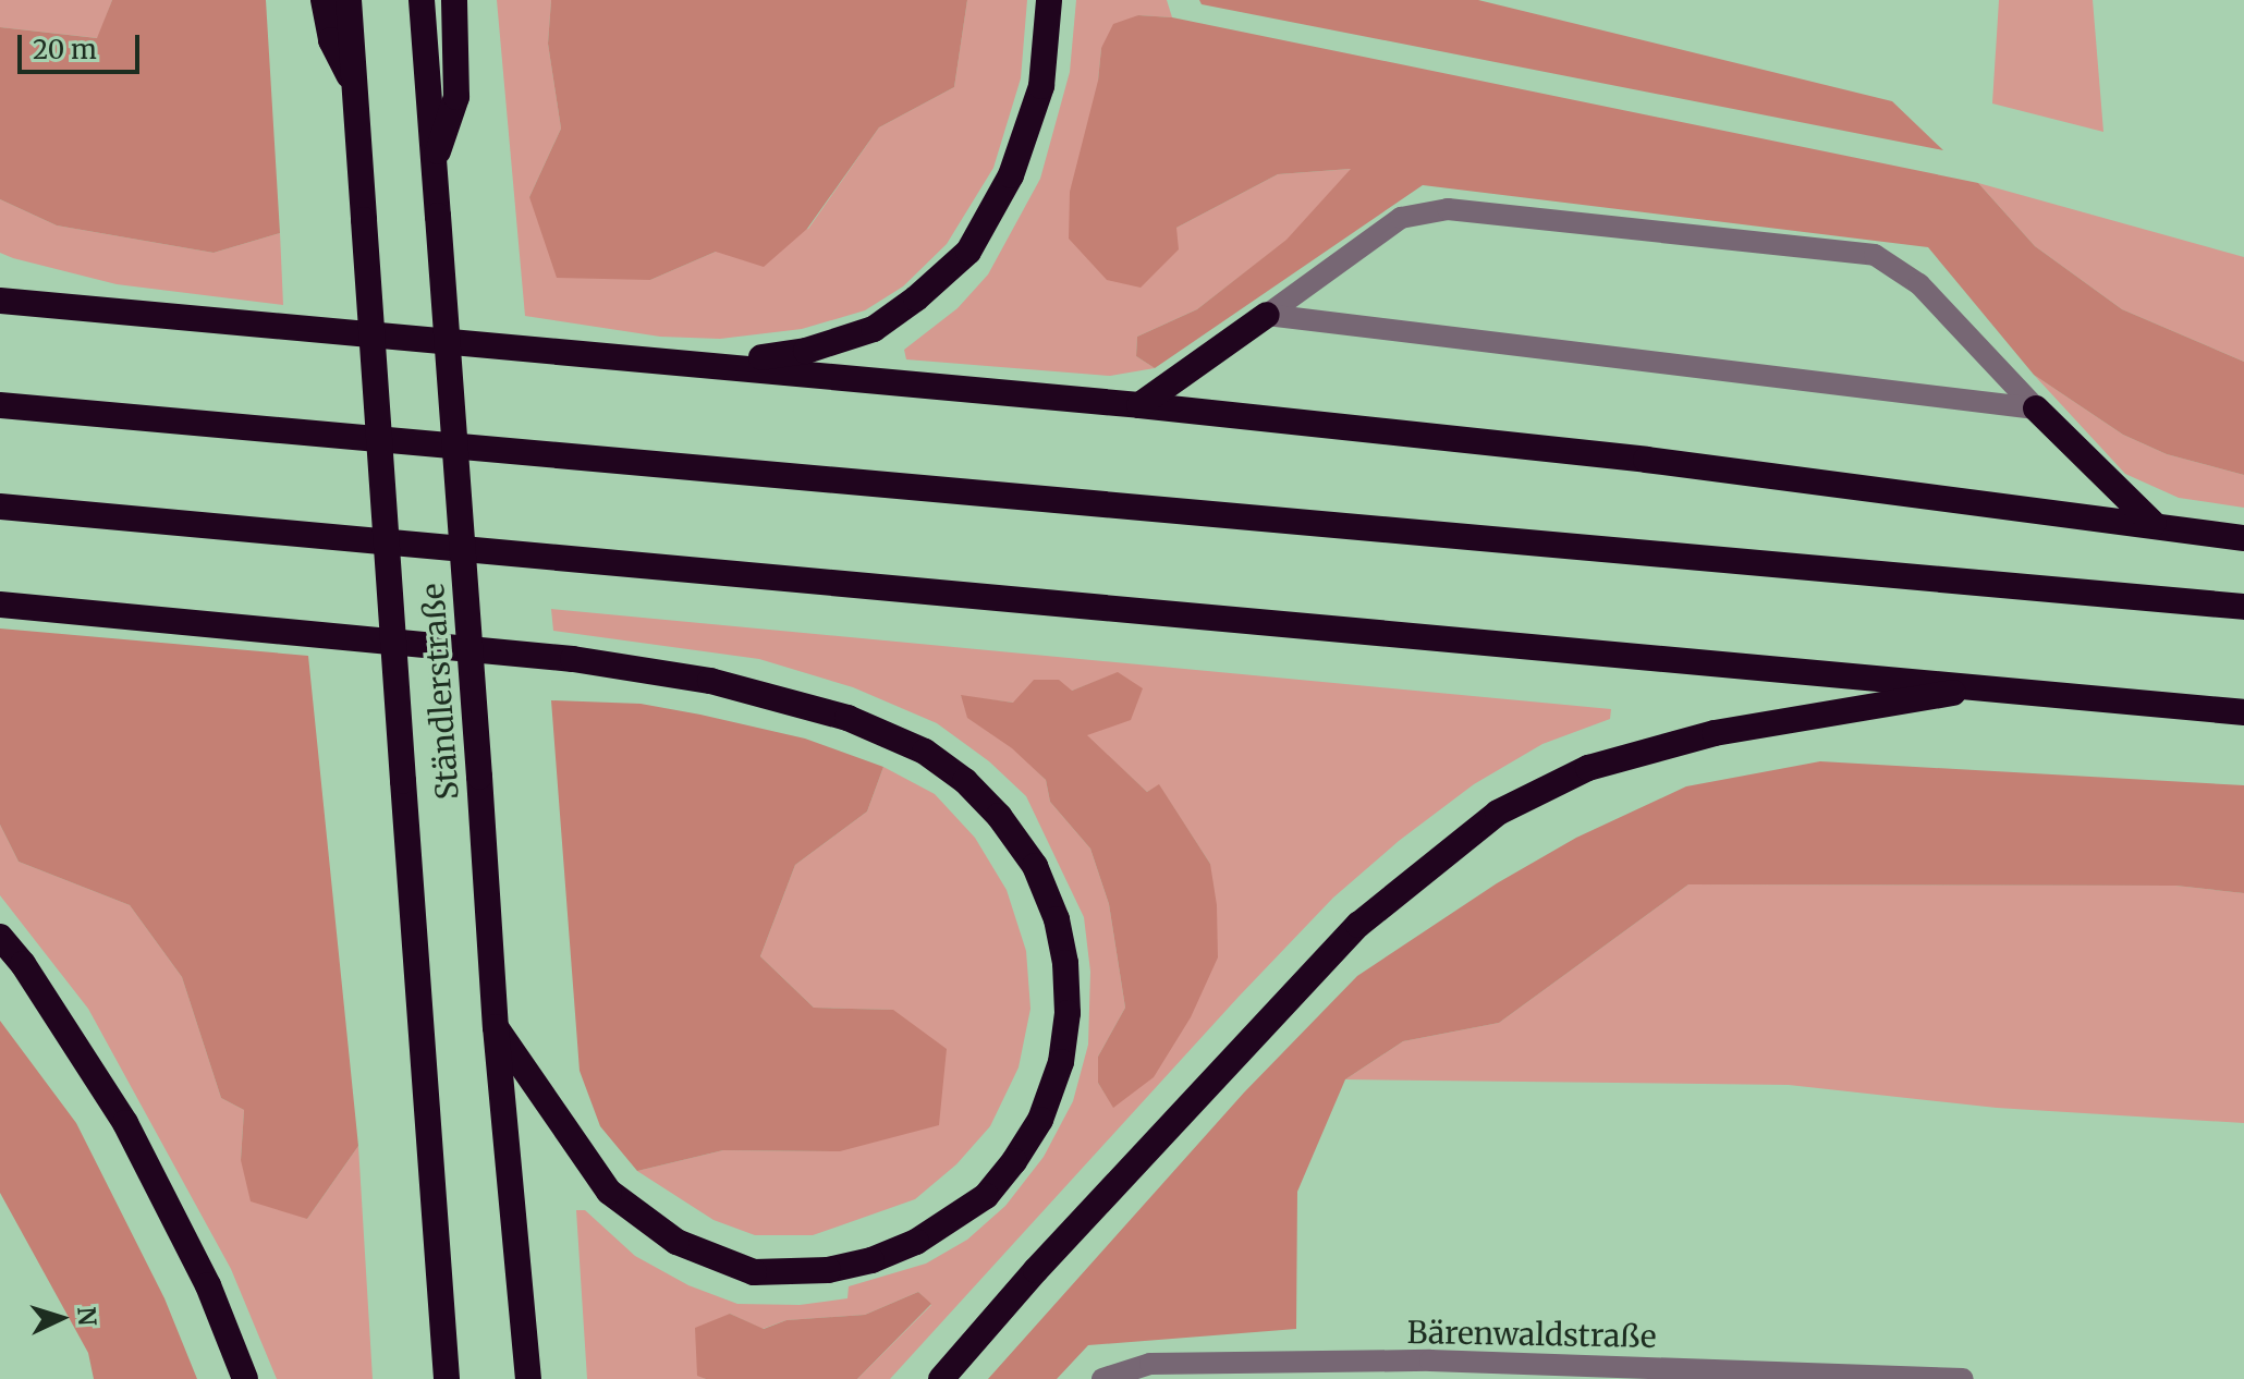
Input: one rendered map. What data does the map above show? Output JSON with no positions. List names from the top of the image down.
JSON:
{
  "streets": {
    "highway": ["Ständlerstraße"],
    "street": ["Bärenwaldstraße"]
  },
  "scale_bar": "20 m",
  "north": "right"
}
